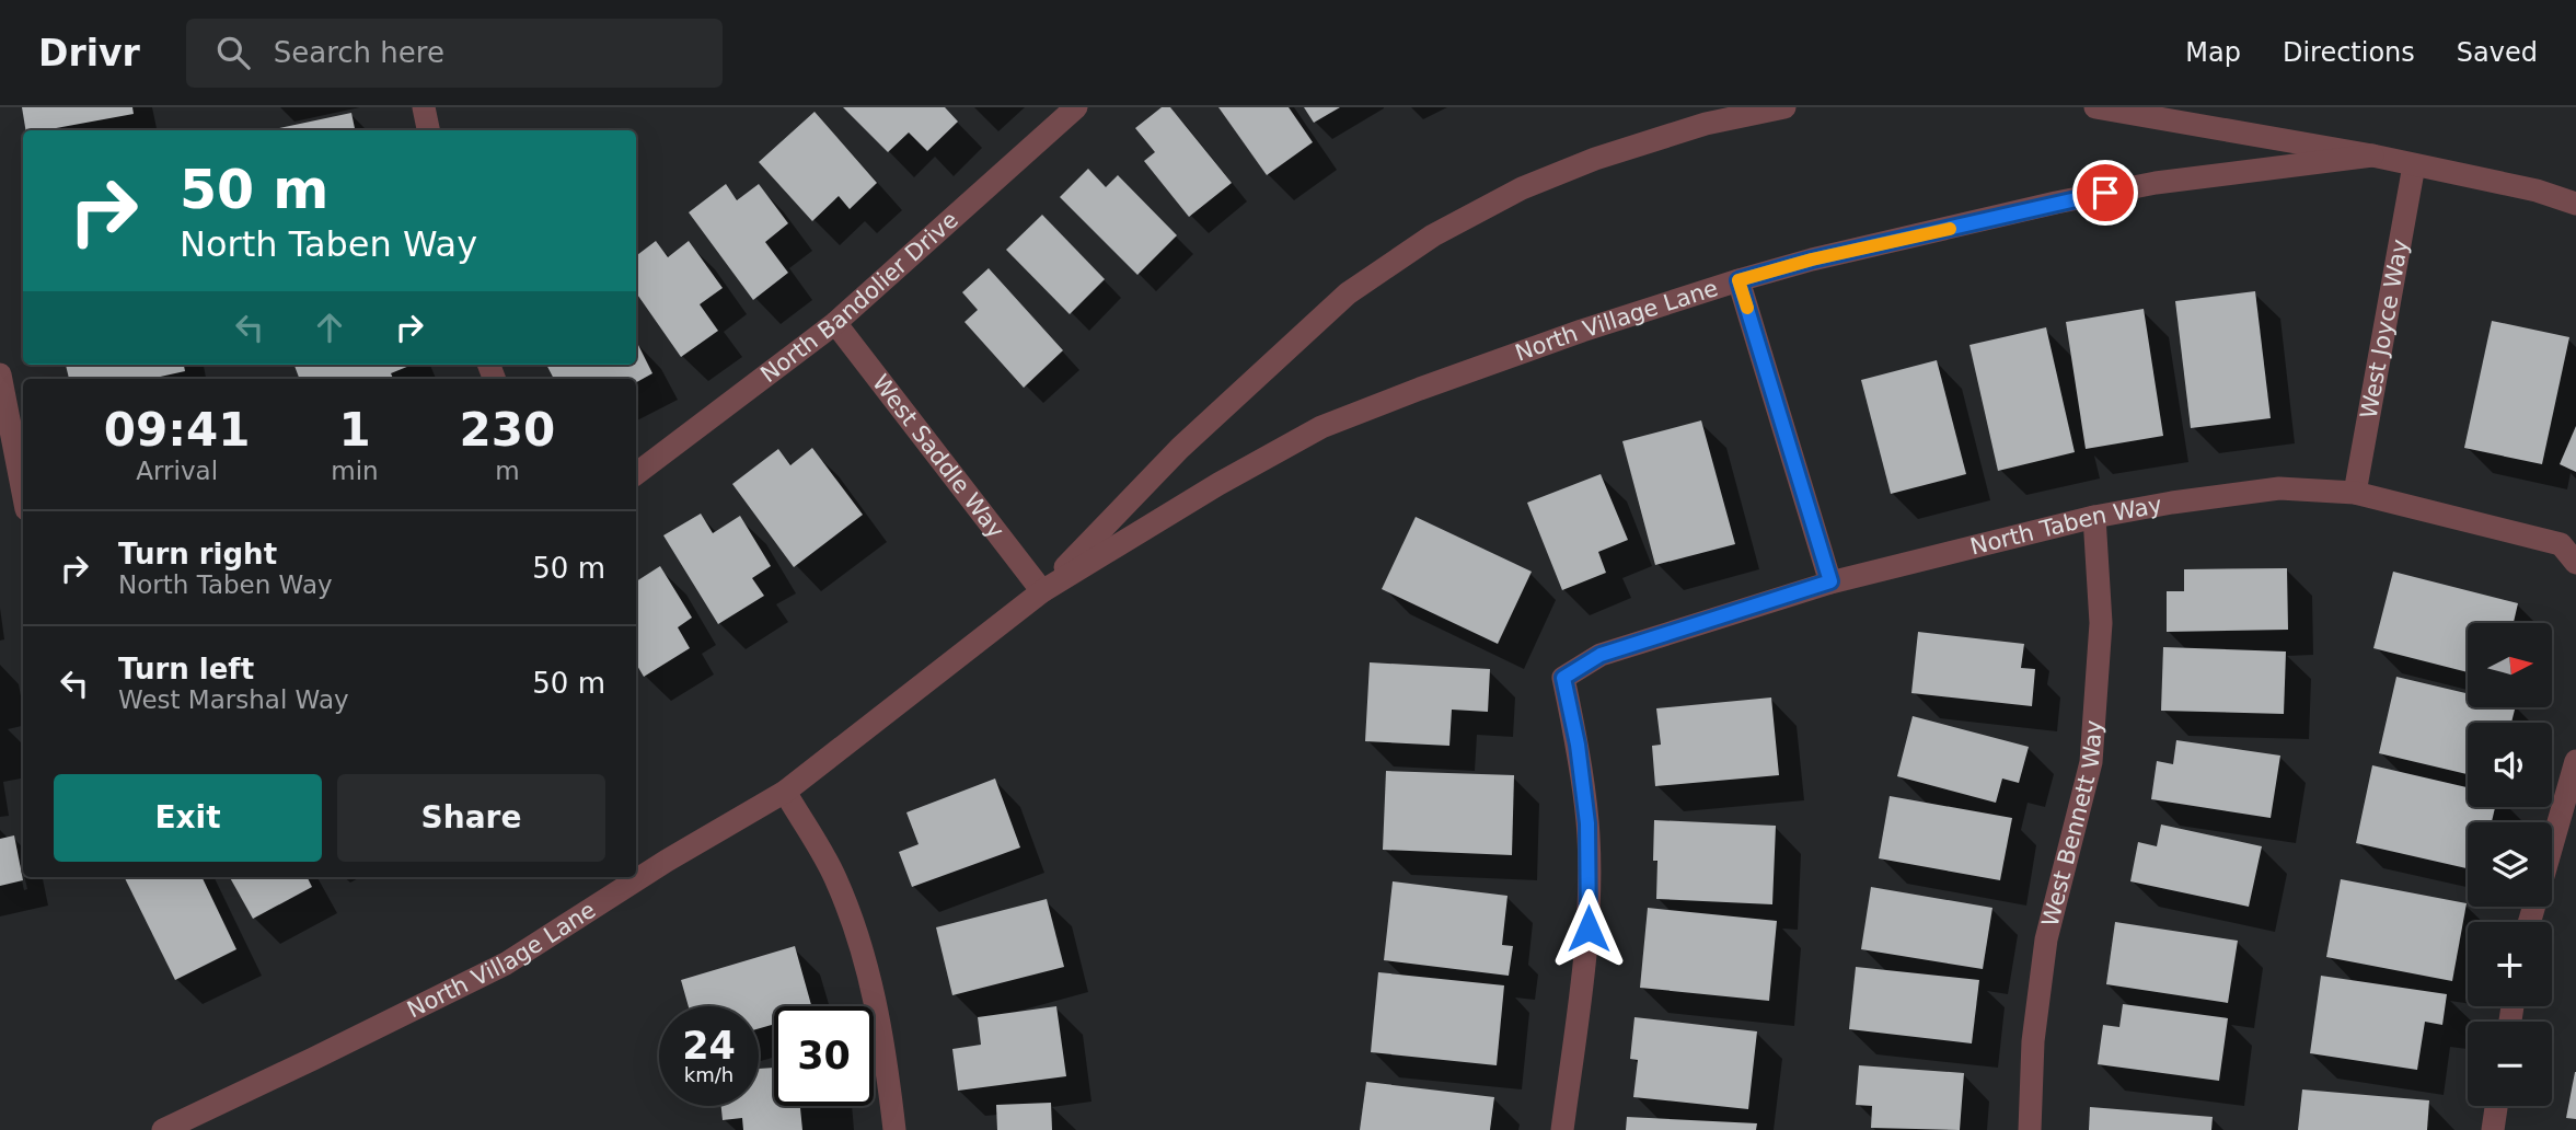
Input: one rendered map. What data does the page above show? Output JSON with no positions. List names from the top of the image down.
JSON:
{
  "streets": {
    "street": [
      "North Bandolier Drive",
      "North Village Lane",
      "West Joyce Way",
      "West Saddle Way",
      "North Taben Way",
      "West Bennett Way"
    ]
  },
  "crossings": [
    ["North Bandolier Drive", "West Saddle Way"],
    ["North Village Lane", "West Joyce Way"],
    ["North Village Lane", "West Saddle Way"],
    ["West Joyce Way", "North Taben Way"],
    ["North Taben Way", "West Bennett Way"]
  ],
  "north": "right",
  "page": {
    "header": "Drivr",
    "search": "Search here",
    "nav": ["Map", "Directions", "Saved"],
    "turn": ["50 m", "North Taben Way"],
    "eta": [
      "09:41",
      "Arrival",
      "1",
      "min",
      "230",
      "m"
    ],
    "list": [
      {
        "name": "Turn right",
        "note": "North Taben Way",
        "value": "50 m"
      },
      {
        "name": "Turn left",
        "note": "West Marshal Way",
        "value": "50 m"
      }
    ],
    "map_buttons": ["+", "−"],
    "buttons": ["Exit", "Share"],
    "speed": "24 km/h",
    "limit": "30"
  }
}
